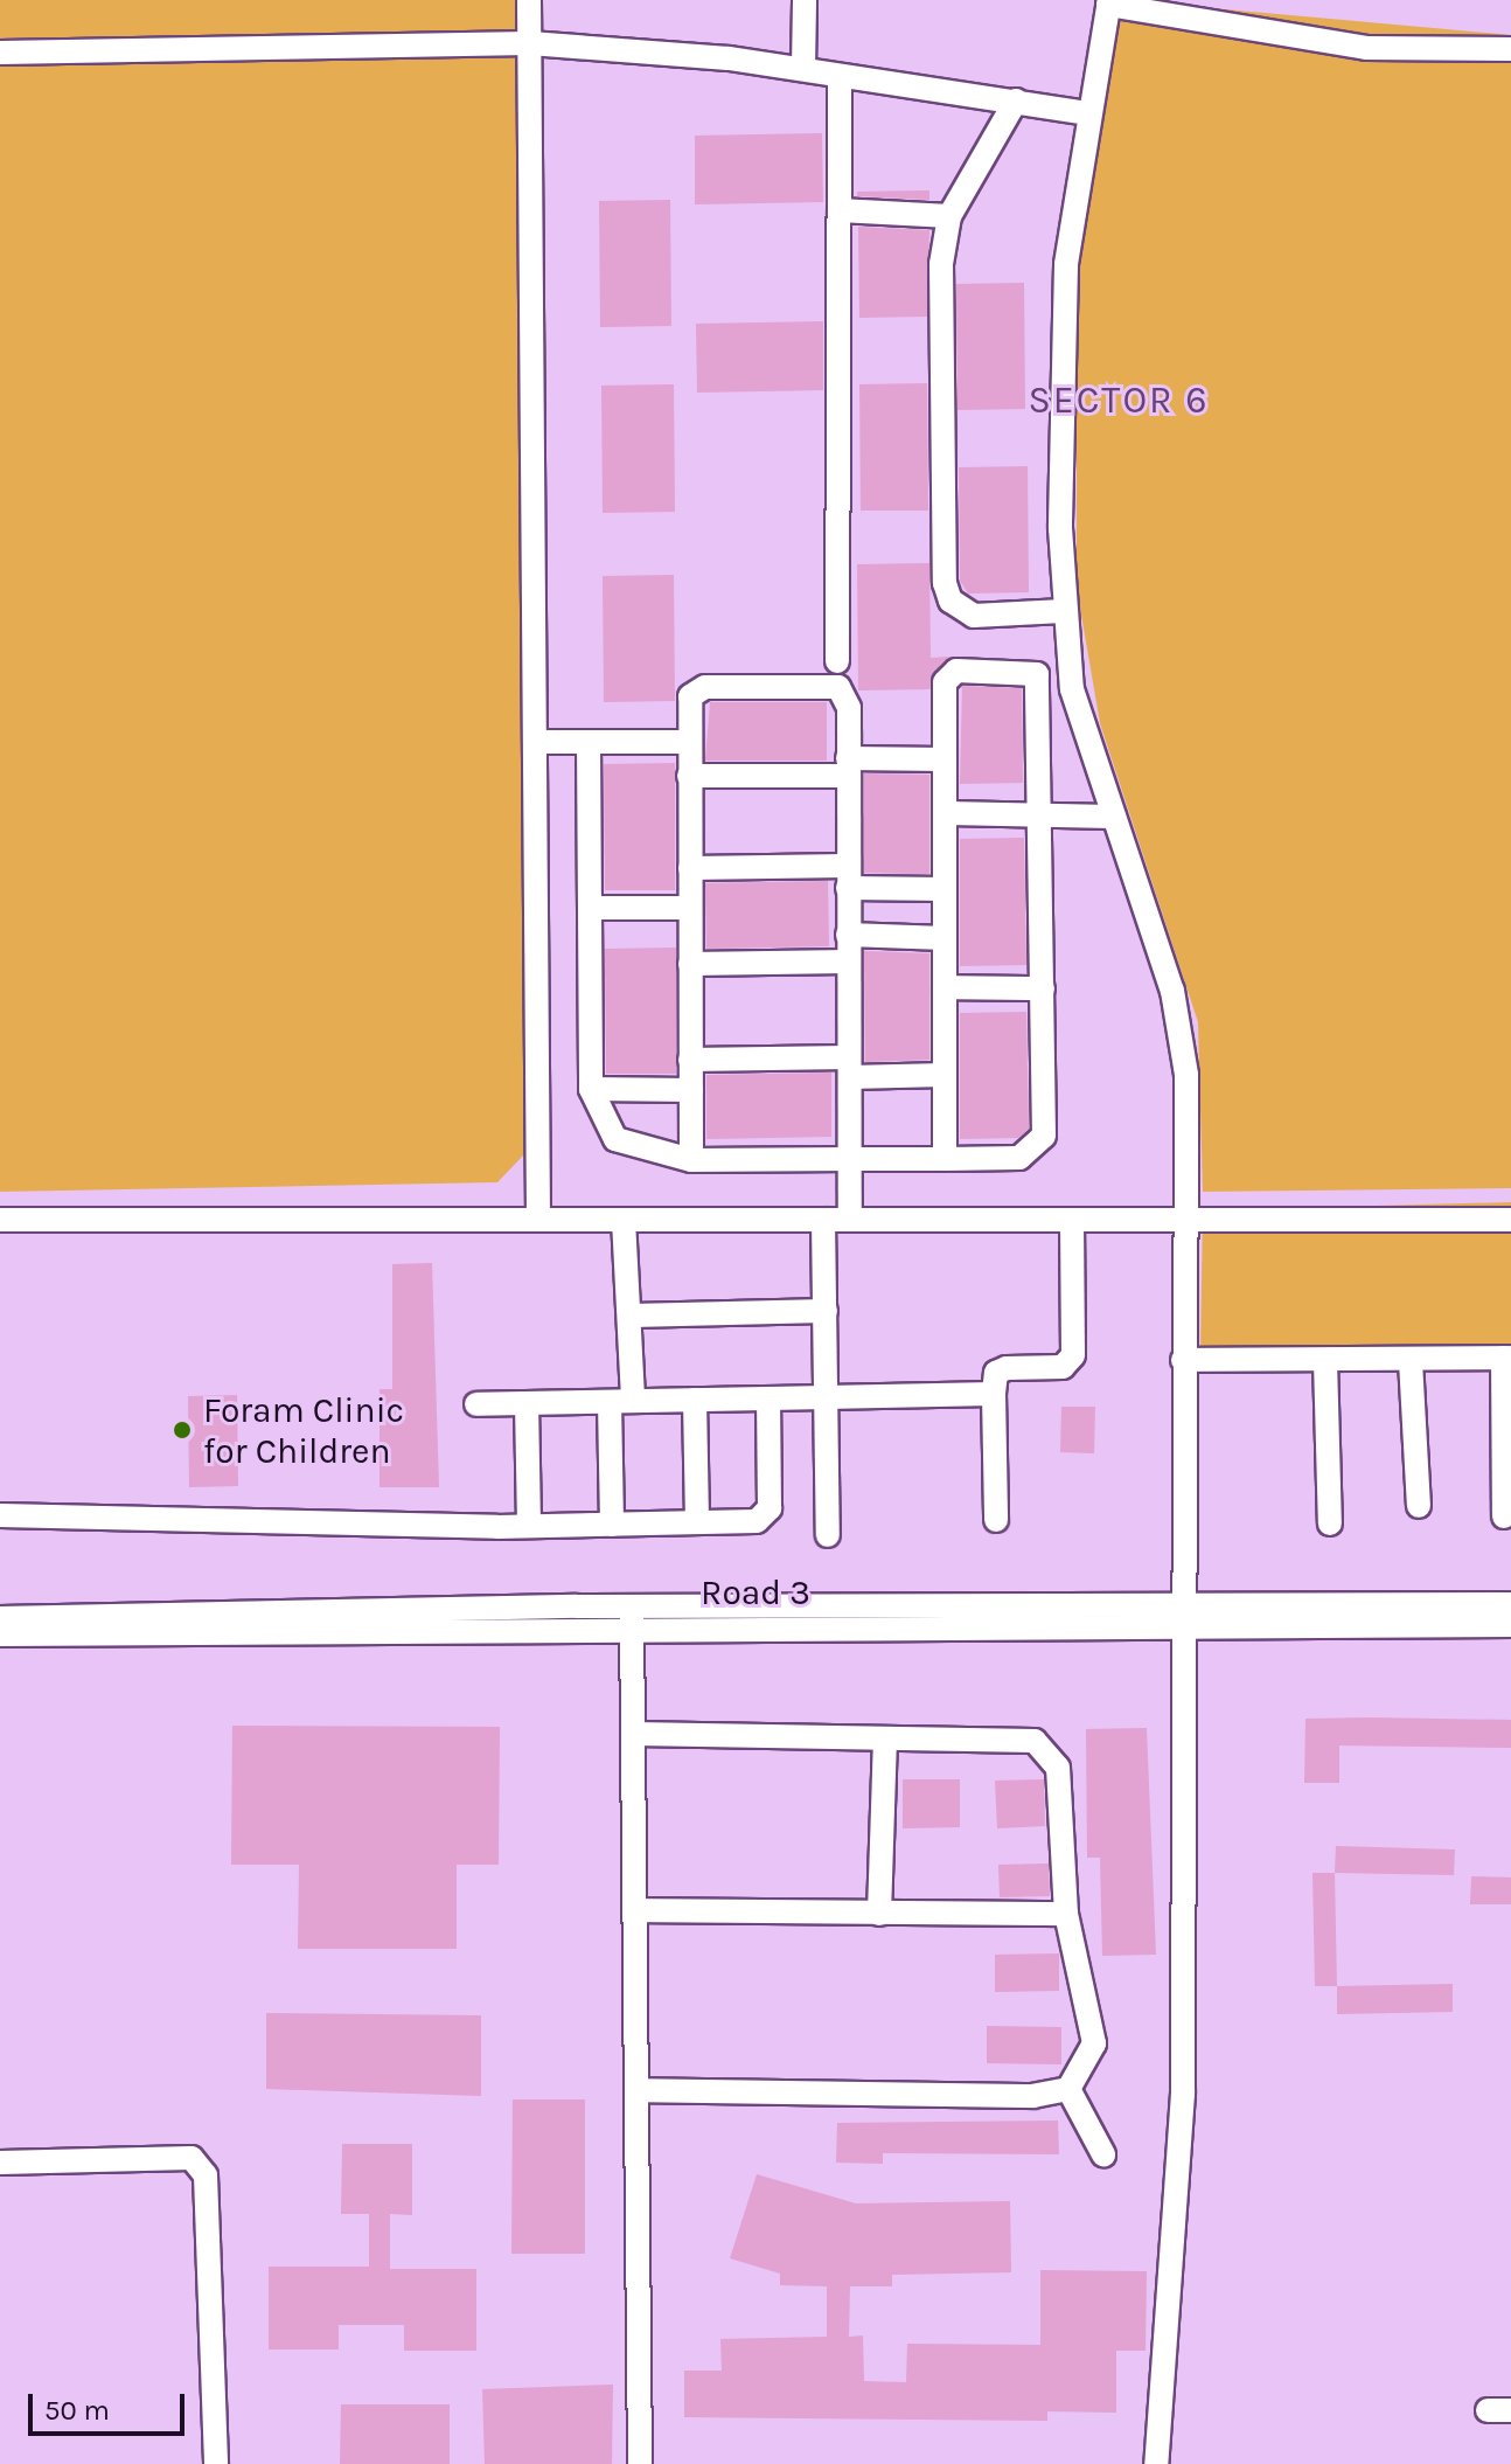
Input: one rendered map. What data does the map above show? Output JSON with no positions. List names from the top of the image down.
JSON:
{
  "streets": {
    "street": ["Road 3"]
  },
  "districts": ["SECTOR 6"],
  "places": ["Foram Clinic for Children"],
  "scale_bar": "50 m"
}
